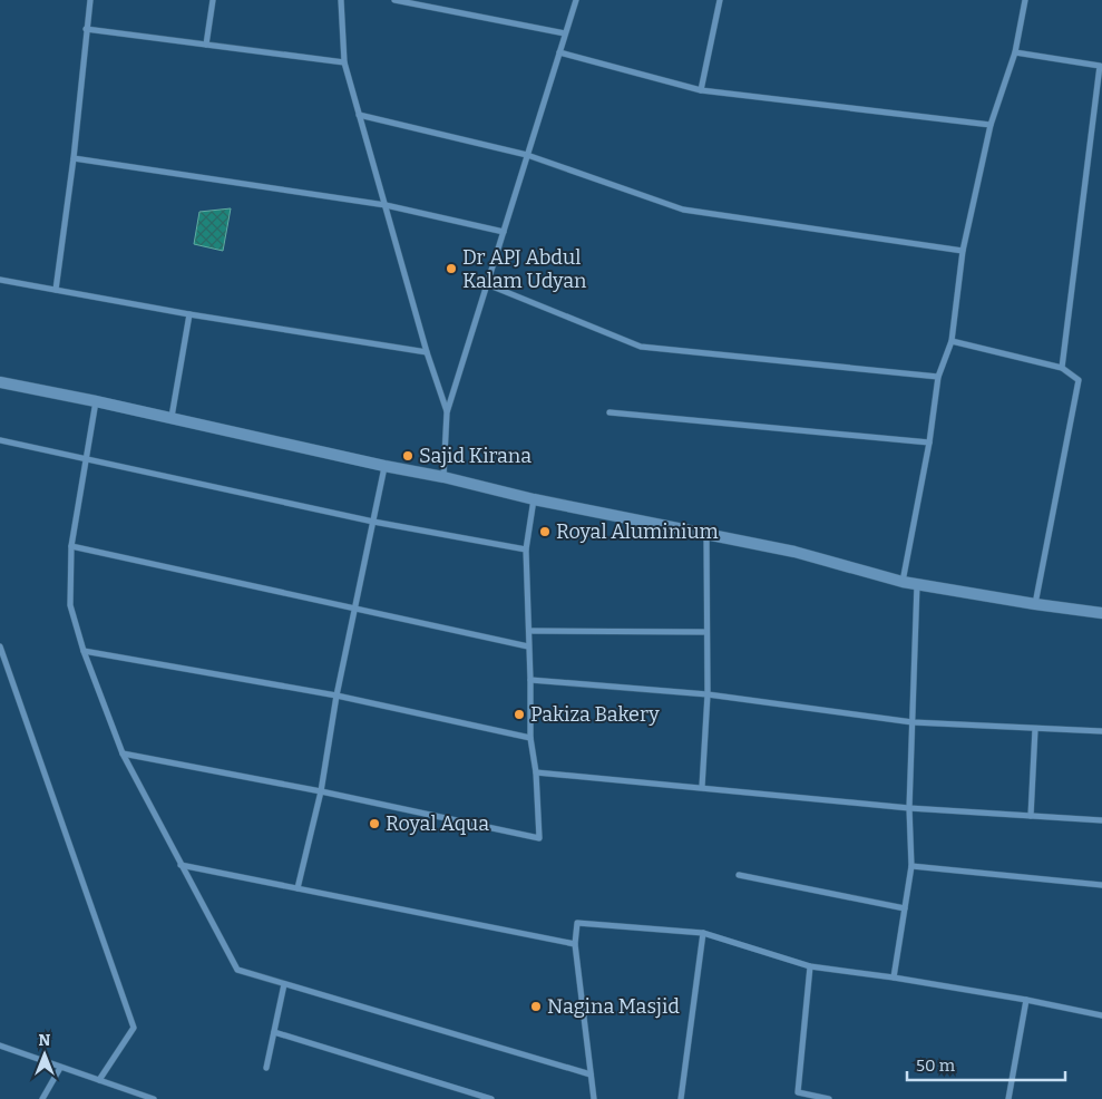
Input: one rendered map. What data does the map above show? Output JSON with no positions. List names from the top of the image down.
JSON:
{
  "places": [
    "Dr APJ Abdul Kalam Udyan",
    "Sajid Kirana",
    "Royal Aluminium",
    "Pakiza Bakery",
    "Royal Aqua",
    "Nagina Masjid"
  ],
  "scale_bar": "50 m",
  "north": "top"
}
